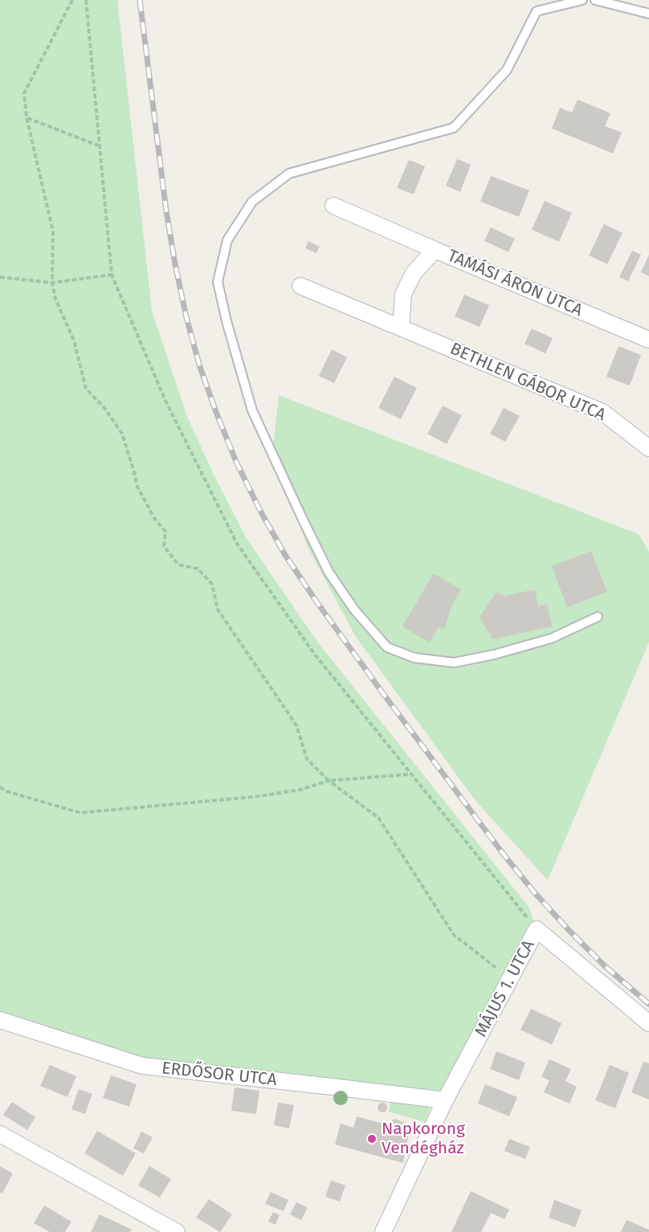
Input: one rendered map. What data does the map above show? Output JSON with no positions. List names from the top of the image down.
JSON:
{
  "streets": {
    "street": [
      "TAMÁSI ÁRON UTCA",
      "BETHLEN GÁBOR UTCA",
      "MÁJUS 1. UTCA",
      "ERDŐSOR UTCA"
    ]
  },
  "crossings": [
    ["TAMÁSI ÁRON UTCA", "BETHLEN GÁBOR UTCA"],
    ["MÁJUS 1. UTCA", "ERDŐSOR UTCA"]
  ],
  "places": ["Napkorong Vendégház"]
}
